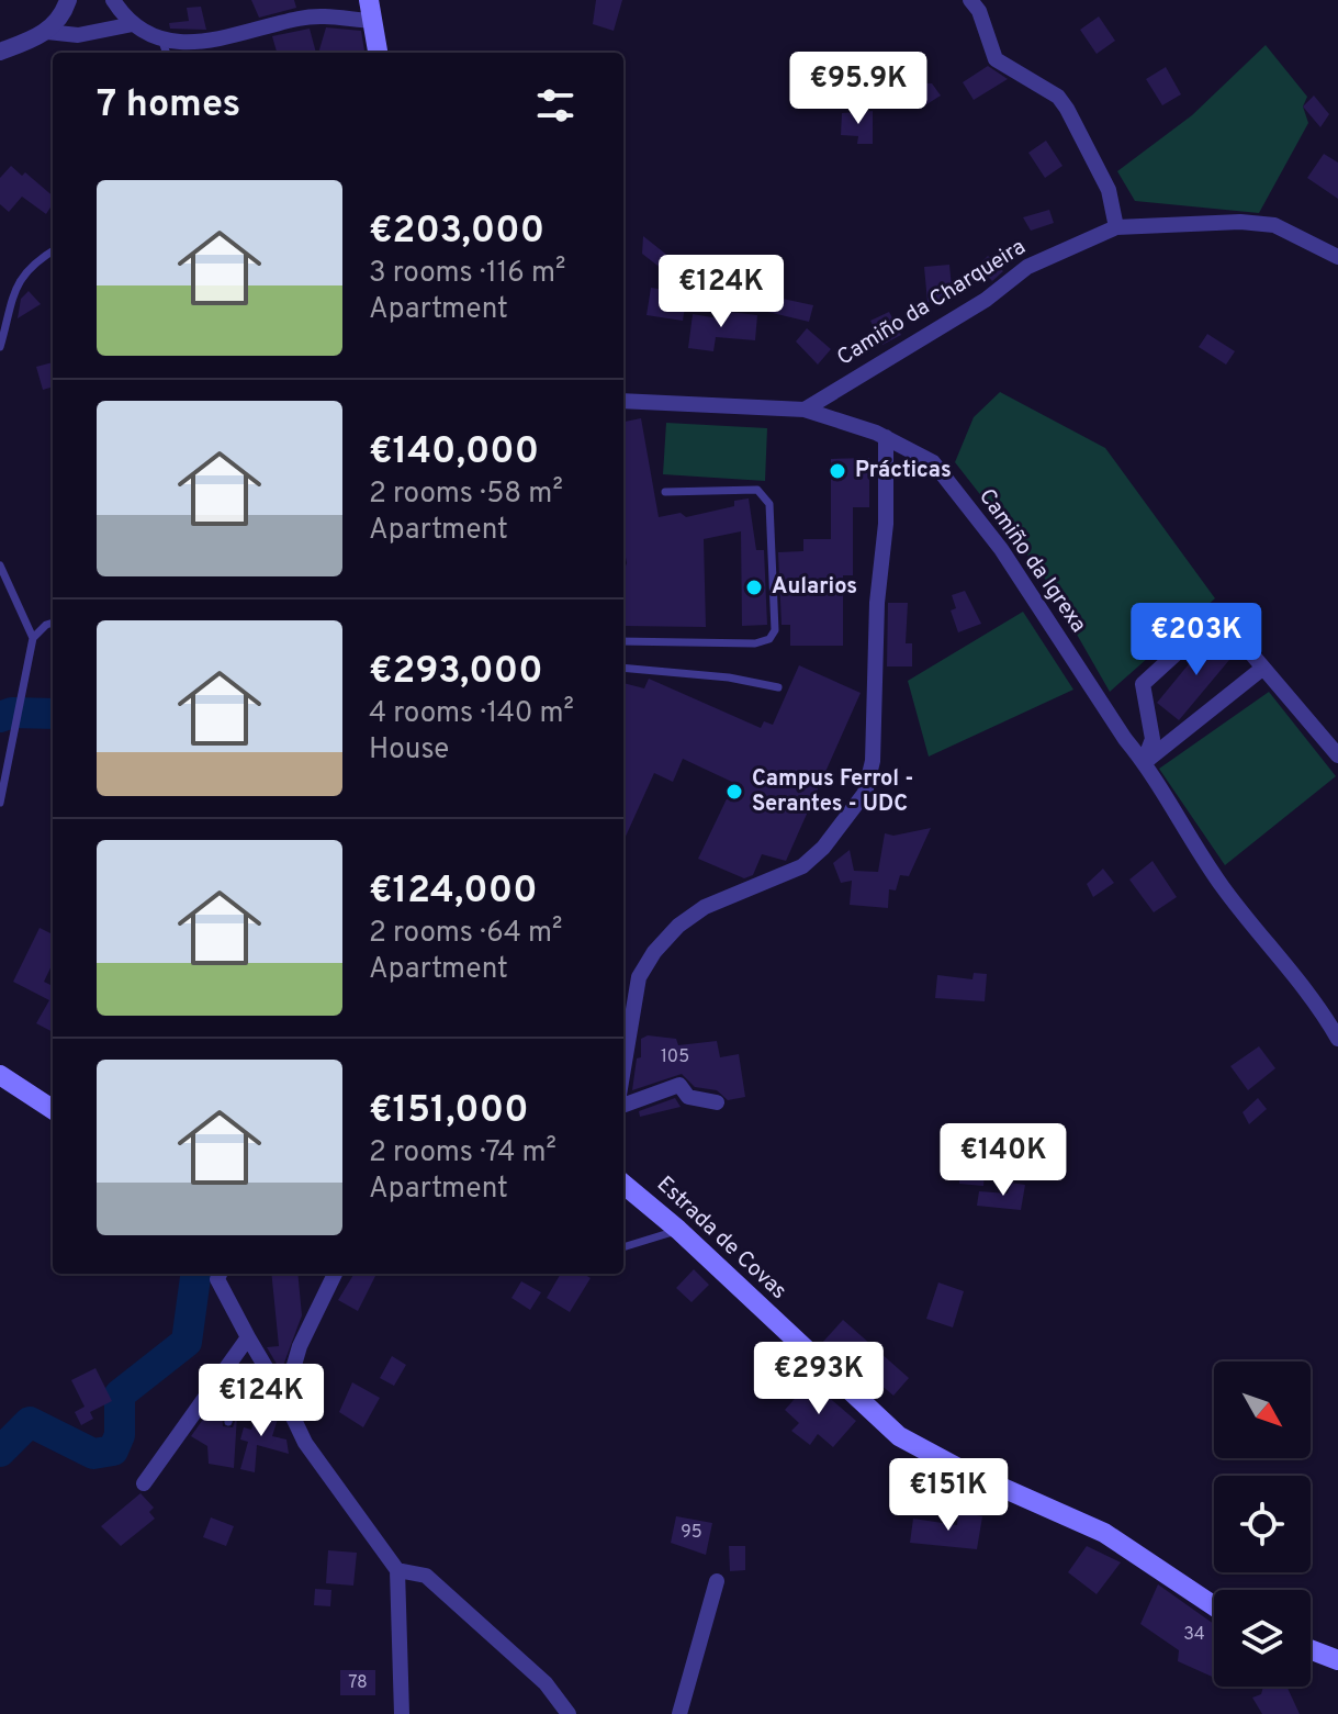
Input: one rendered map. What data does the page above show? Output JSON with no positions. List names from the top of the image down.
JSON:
{
  "streets": {
    "main road": ["Estrada de Covas"],
    "street": ["Camiño da Charqueira", "Camiño da Igrexa"]
  },
  "crossings": [
    ["Camiño da Charqueira", "Camiño da Igrexa"]
  ],
  "places": ["Prácticas", "Aularios", "Campus Ferrol - Serantes - UDC"],
  "house_numbers": [
    "105",
    "95",
    "34",
    "78"
  ],
  "north": "bottom right",
  "page": {
    "price": [
      "€95.9K",
      "€124K",
      "€203K",
      "€140K",
      "€293K",
      "€124K",
      "€151K"
    ],
    "heading": "7 homes",
    "list": [
      {
        "name": "€203,000",
        "note": "3 rooms · 116 m² · Apartment"
      },
      {
        "name": "€140,000",
        "note": "2 rooms · 58 m² · Apartment"
      },
      {
        "name": "€293,000",
        "note": "4 rooms · 140 m² · House"
      },
      {
        "name": "€124,000",
        "note": "2 rooms · 64 m² · Apartment"
      },
      {
        "name": "€151,000",
        "note": "2 rooms · 74 m² · Apartment"
      }
    ]
  }
}
